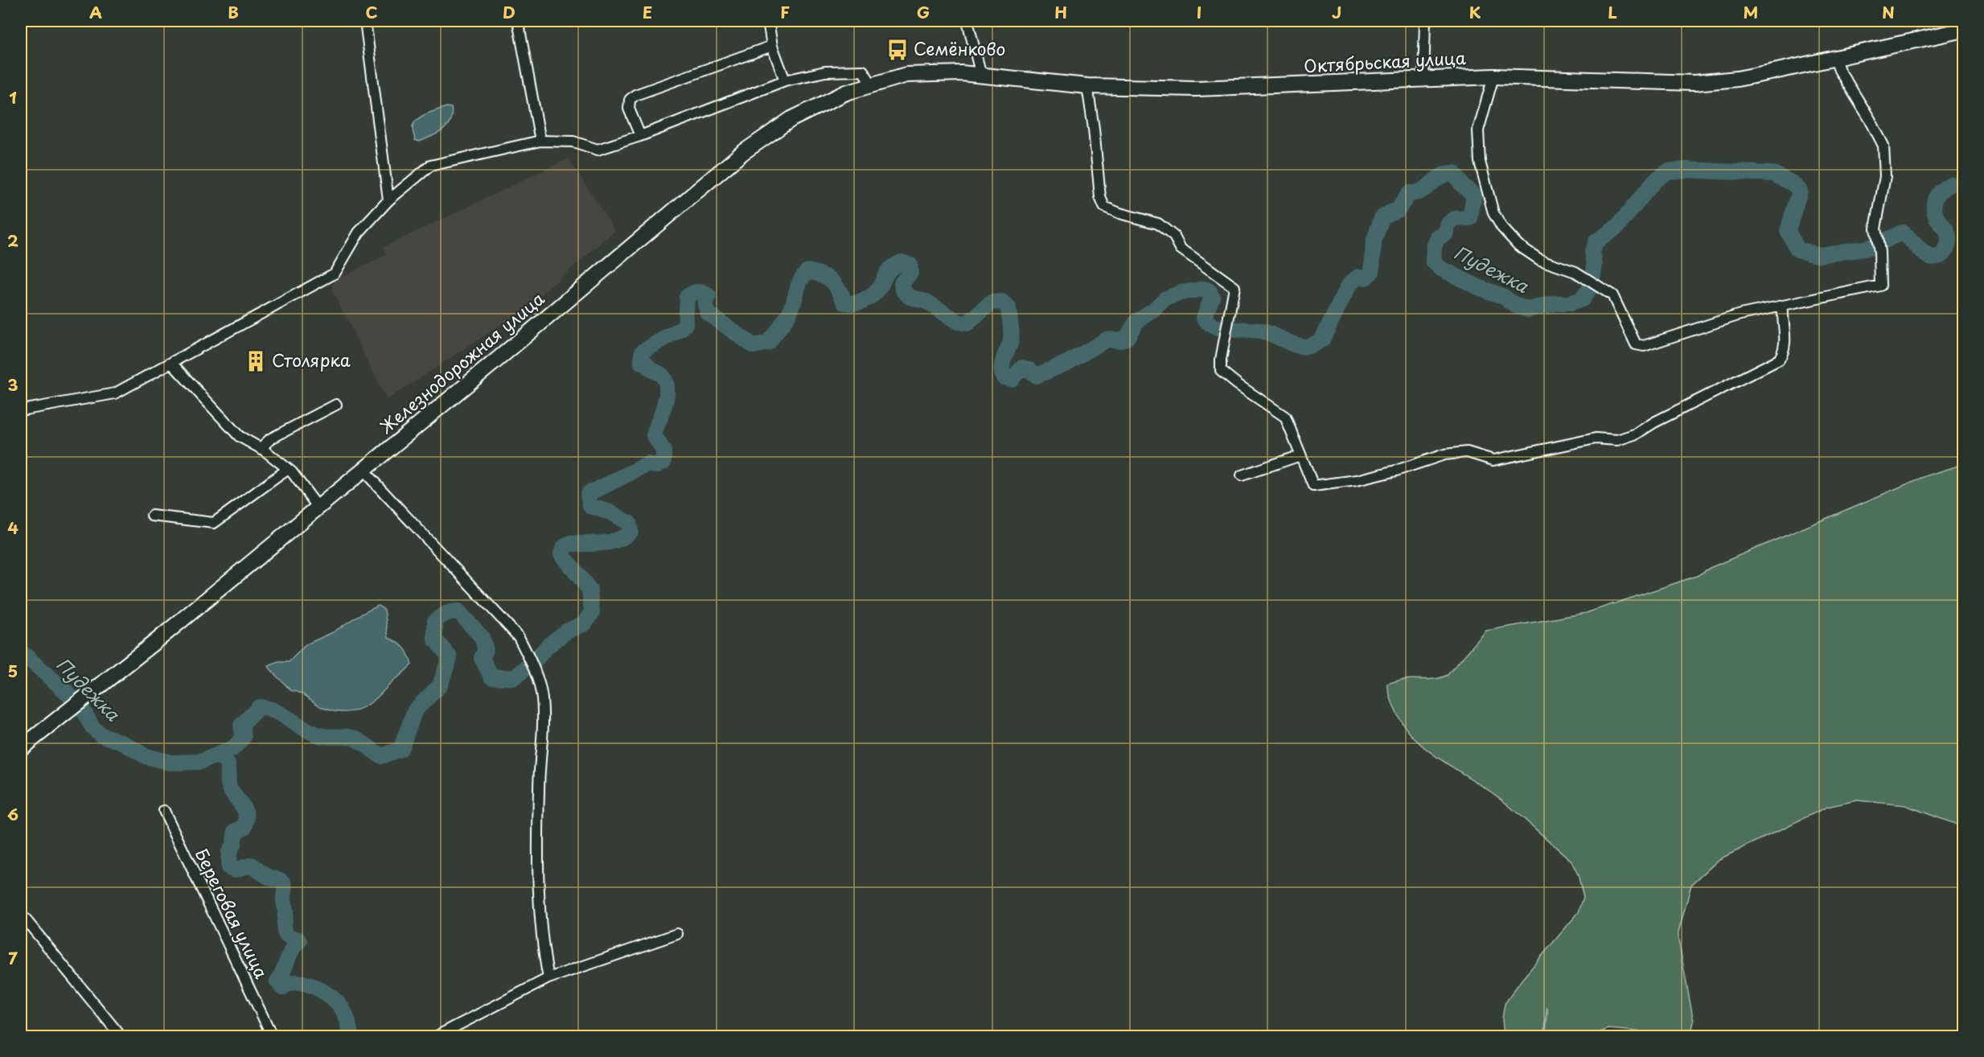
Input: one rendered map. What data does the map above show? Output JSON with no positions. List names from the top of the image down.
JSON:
{
  "streets": {
    "street": ["Октябрьская улица", "Железнодорожная улица", "Береговая улица"]
  },
  "crossings": [
    ["Октябрьская улица", "Железнодорожная улица"]
  ],
  "water": ["Пудежка"],
  "places": {
    "bus stop": ["Семёнково"],
    "building": ["Столярка"]
  },
  "grid": {
    "columns": [
      "A",
      "B",
      "C",
      "D",
      "E",
      "F",
      "G",
      "H",
      "I",
      "J",
      "K",
      "L",
      "M",
      "N"
    ],
    "rows": [
      "1",
      "2",
      "3",
      "4",
      "5",
      "6",
      "7"
    ]
  }
}
